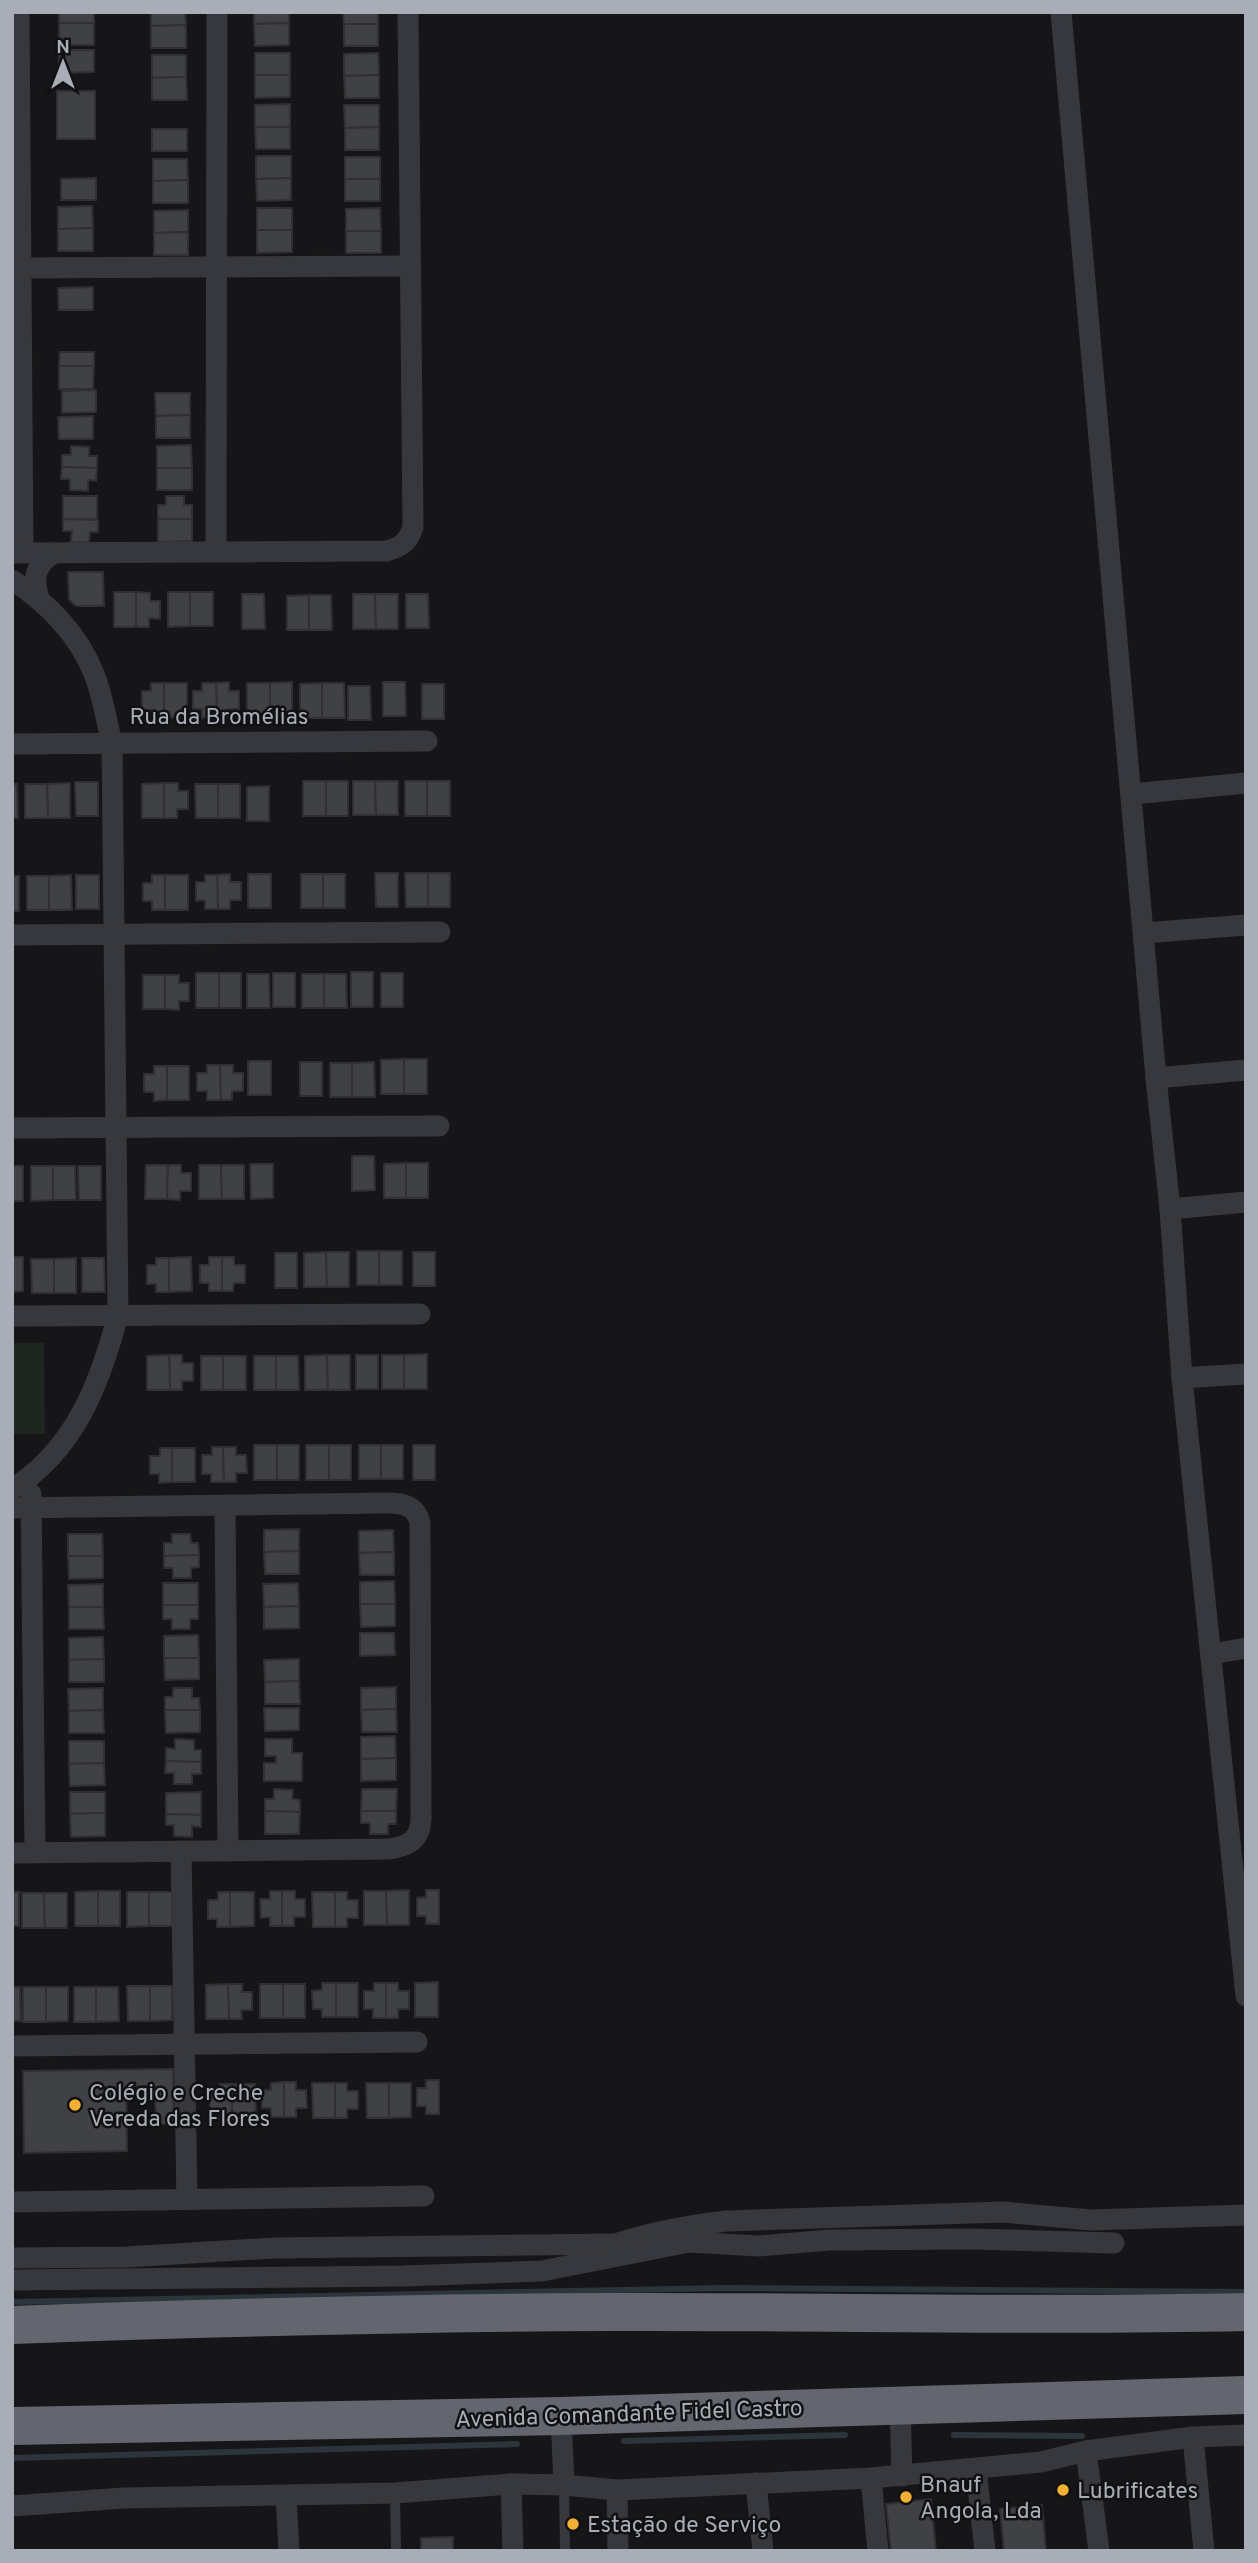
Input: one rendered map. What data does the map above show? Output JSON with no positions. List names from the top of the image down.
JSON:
{
  "streets": {
    "highway": ["Avenida Comandante Fidel Castro"],
    "street": ["Rua da Bromélias"]
  },
  "places": [
    "Colégio e Creche Vereda das Flores",
    "Lubrificates",
    "Bnauf Angola, Lda",
    "Estação de Serviço"
  ],
  "north": "top"
}
